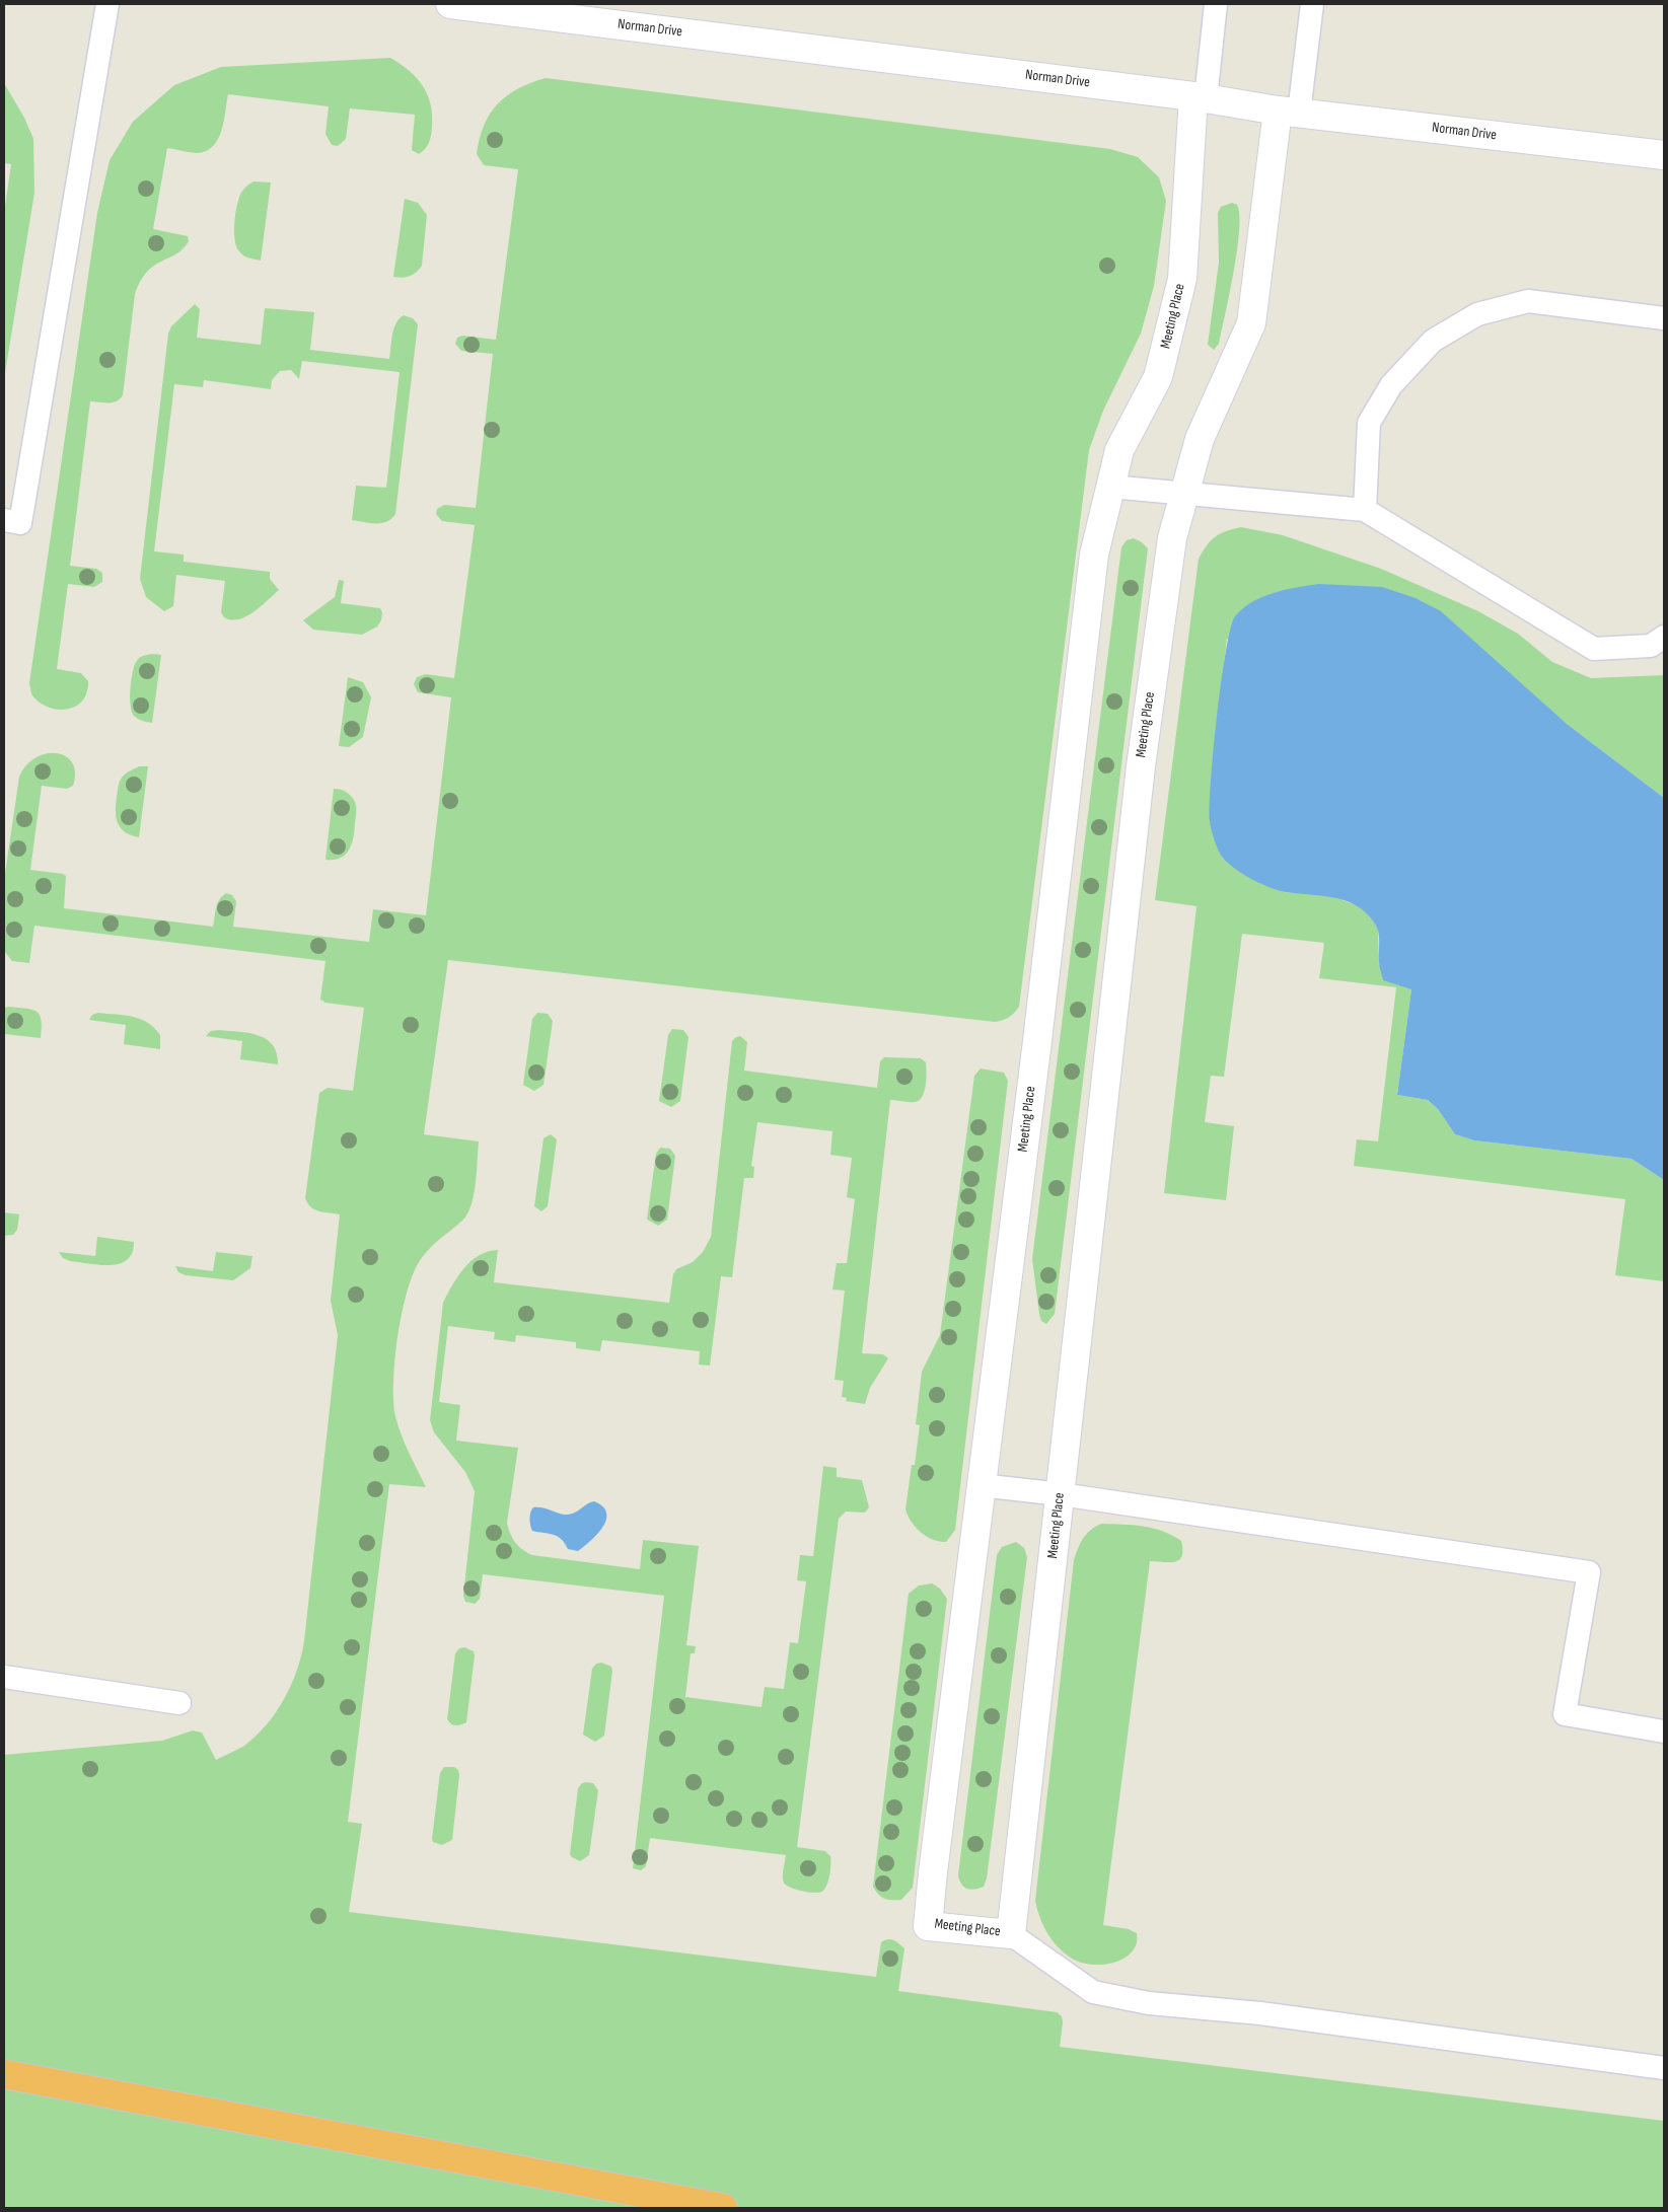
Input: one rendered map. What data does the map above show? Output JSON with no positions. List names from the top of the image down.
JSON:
{
  "streets": {
    "street": ["Norman Drive", "Meeting Place"]
  },
  "crossings": [
    ["Norman Drive", "Meeting Place"]
  ]
}
